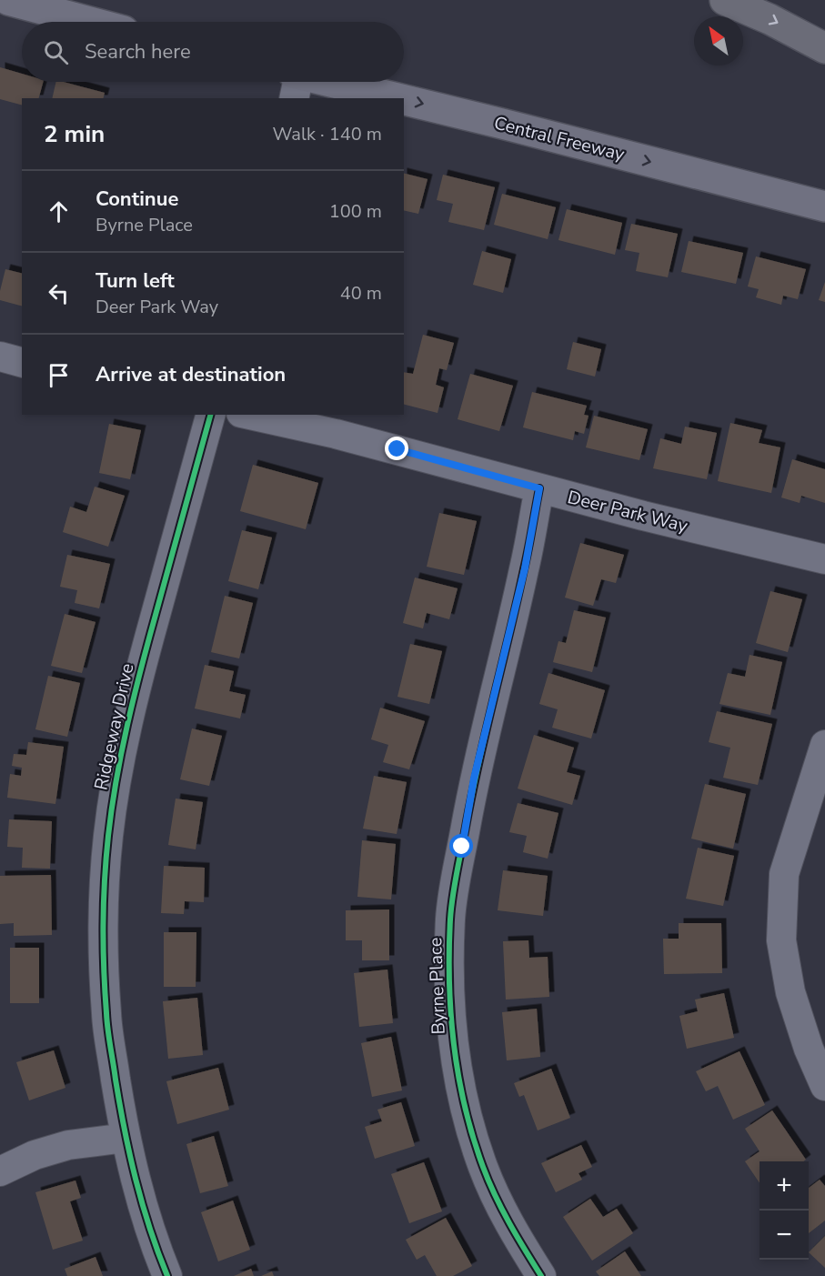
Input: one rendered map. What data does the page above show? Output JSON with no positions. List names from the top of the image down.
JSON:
{
  "streets": {
    "main road": ["Central Freeway"],
    "street": ["Deer Park Way", "Ridgeway Drive", "Byrne Place"]
  },
  "crossings": [
    ["Deer Park Way", "Byrne Place"]
  ],
  "one_way": ["Central Freeway"],
  "north": "top left",
  "page": {
    "search": "Search here",
    "heading": ["2 min", "Walk · 140 m"],
    "list": [
      ["Continue", "Byrne Place", "100 m"],
      ["Turn left", "Deer Park Way", "40 m"],
      "Arrive at destination"
    ],
    "map_buttons": ["+", "−"]
  }
}
